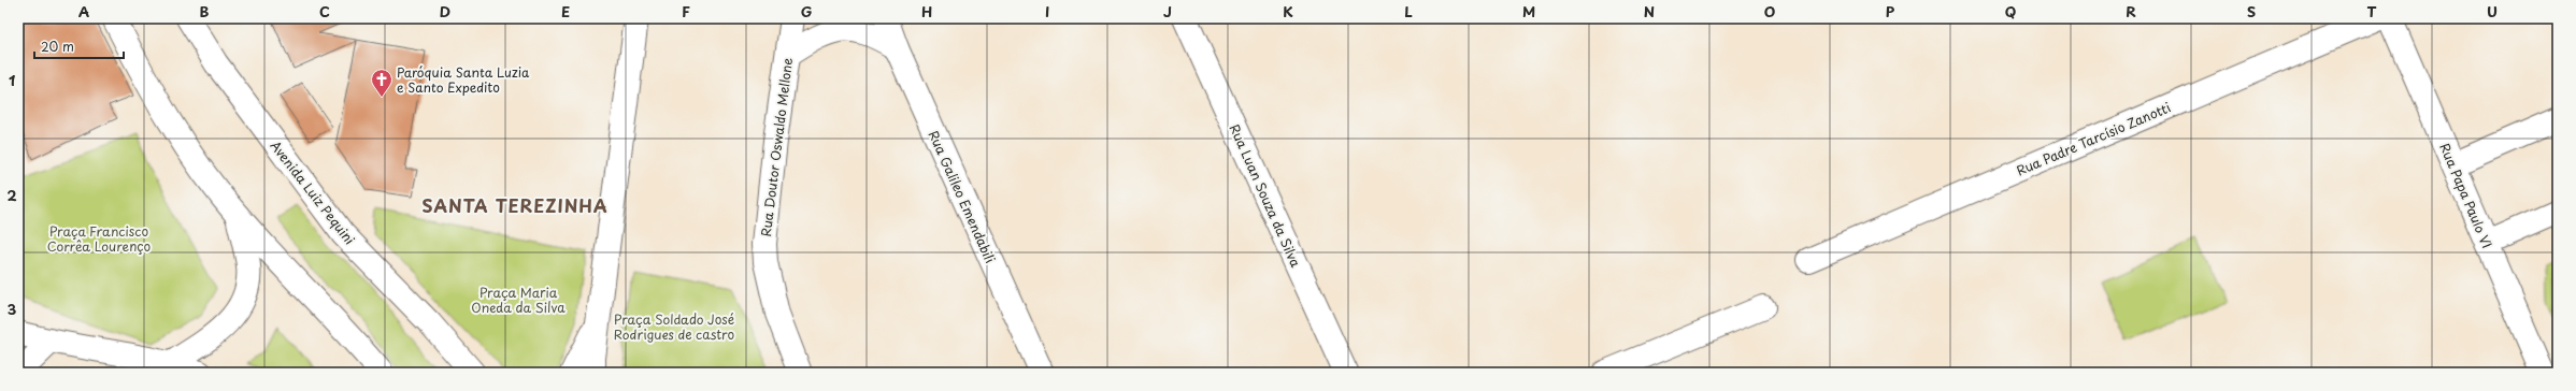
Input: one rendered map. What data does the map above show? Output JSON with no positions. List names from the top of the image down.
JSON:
{
  "streets": {
    "street": [
      "Rua Padre Tarcísio Zanotti",
      "Rua Doutor Oswaldo Mellone",
      "Avenida Luiz Pequini",
      "Rua Luan Souza da Silva",
      "Rua Papa Paulo VI",
      "Rua Galileo Emendabili"
    ]
  },
  "districts": ["SANTA TEREZINHA"],
  "parks": ["Praça Francisco Corrêa Lourenço", "Praça Maria Oneda da Silva", "Praça Soldado José Rodrigues de castro"],
  "places": {
    "church": ["Paróquia Santa Luzia e Santo Expedito"]
  },
  "scale_bar": "20 m",
  "grid": {
    "columns": [
      "A",
      "B",
      "C",
      "D",
      "E",
      "F",
      "G",
      "H",
      "I",
      "J",
      "K",
      "L",
      "M",
      "N",
      "O",
      "P",
      "Q",
      "R",
      "S",
      "T",
      "U"
    ],
    "rows": ["1", "2", "3"]
  }
}
